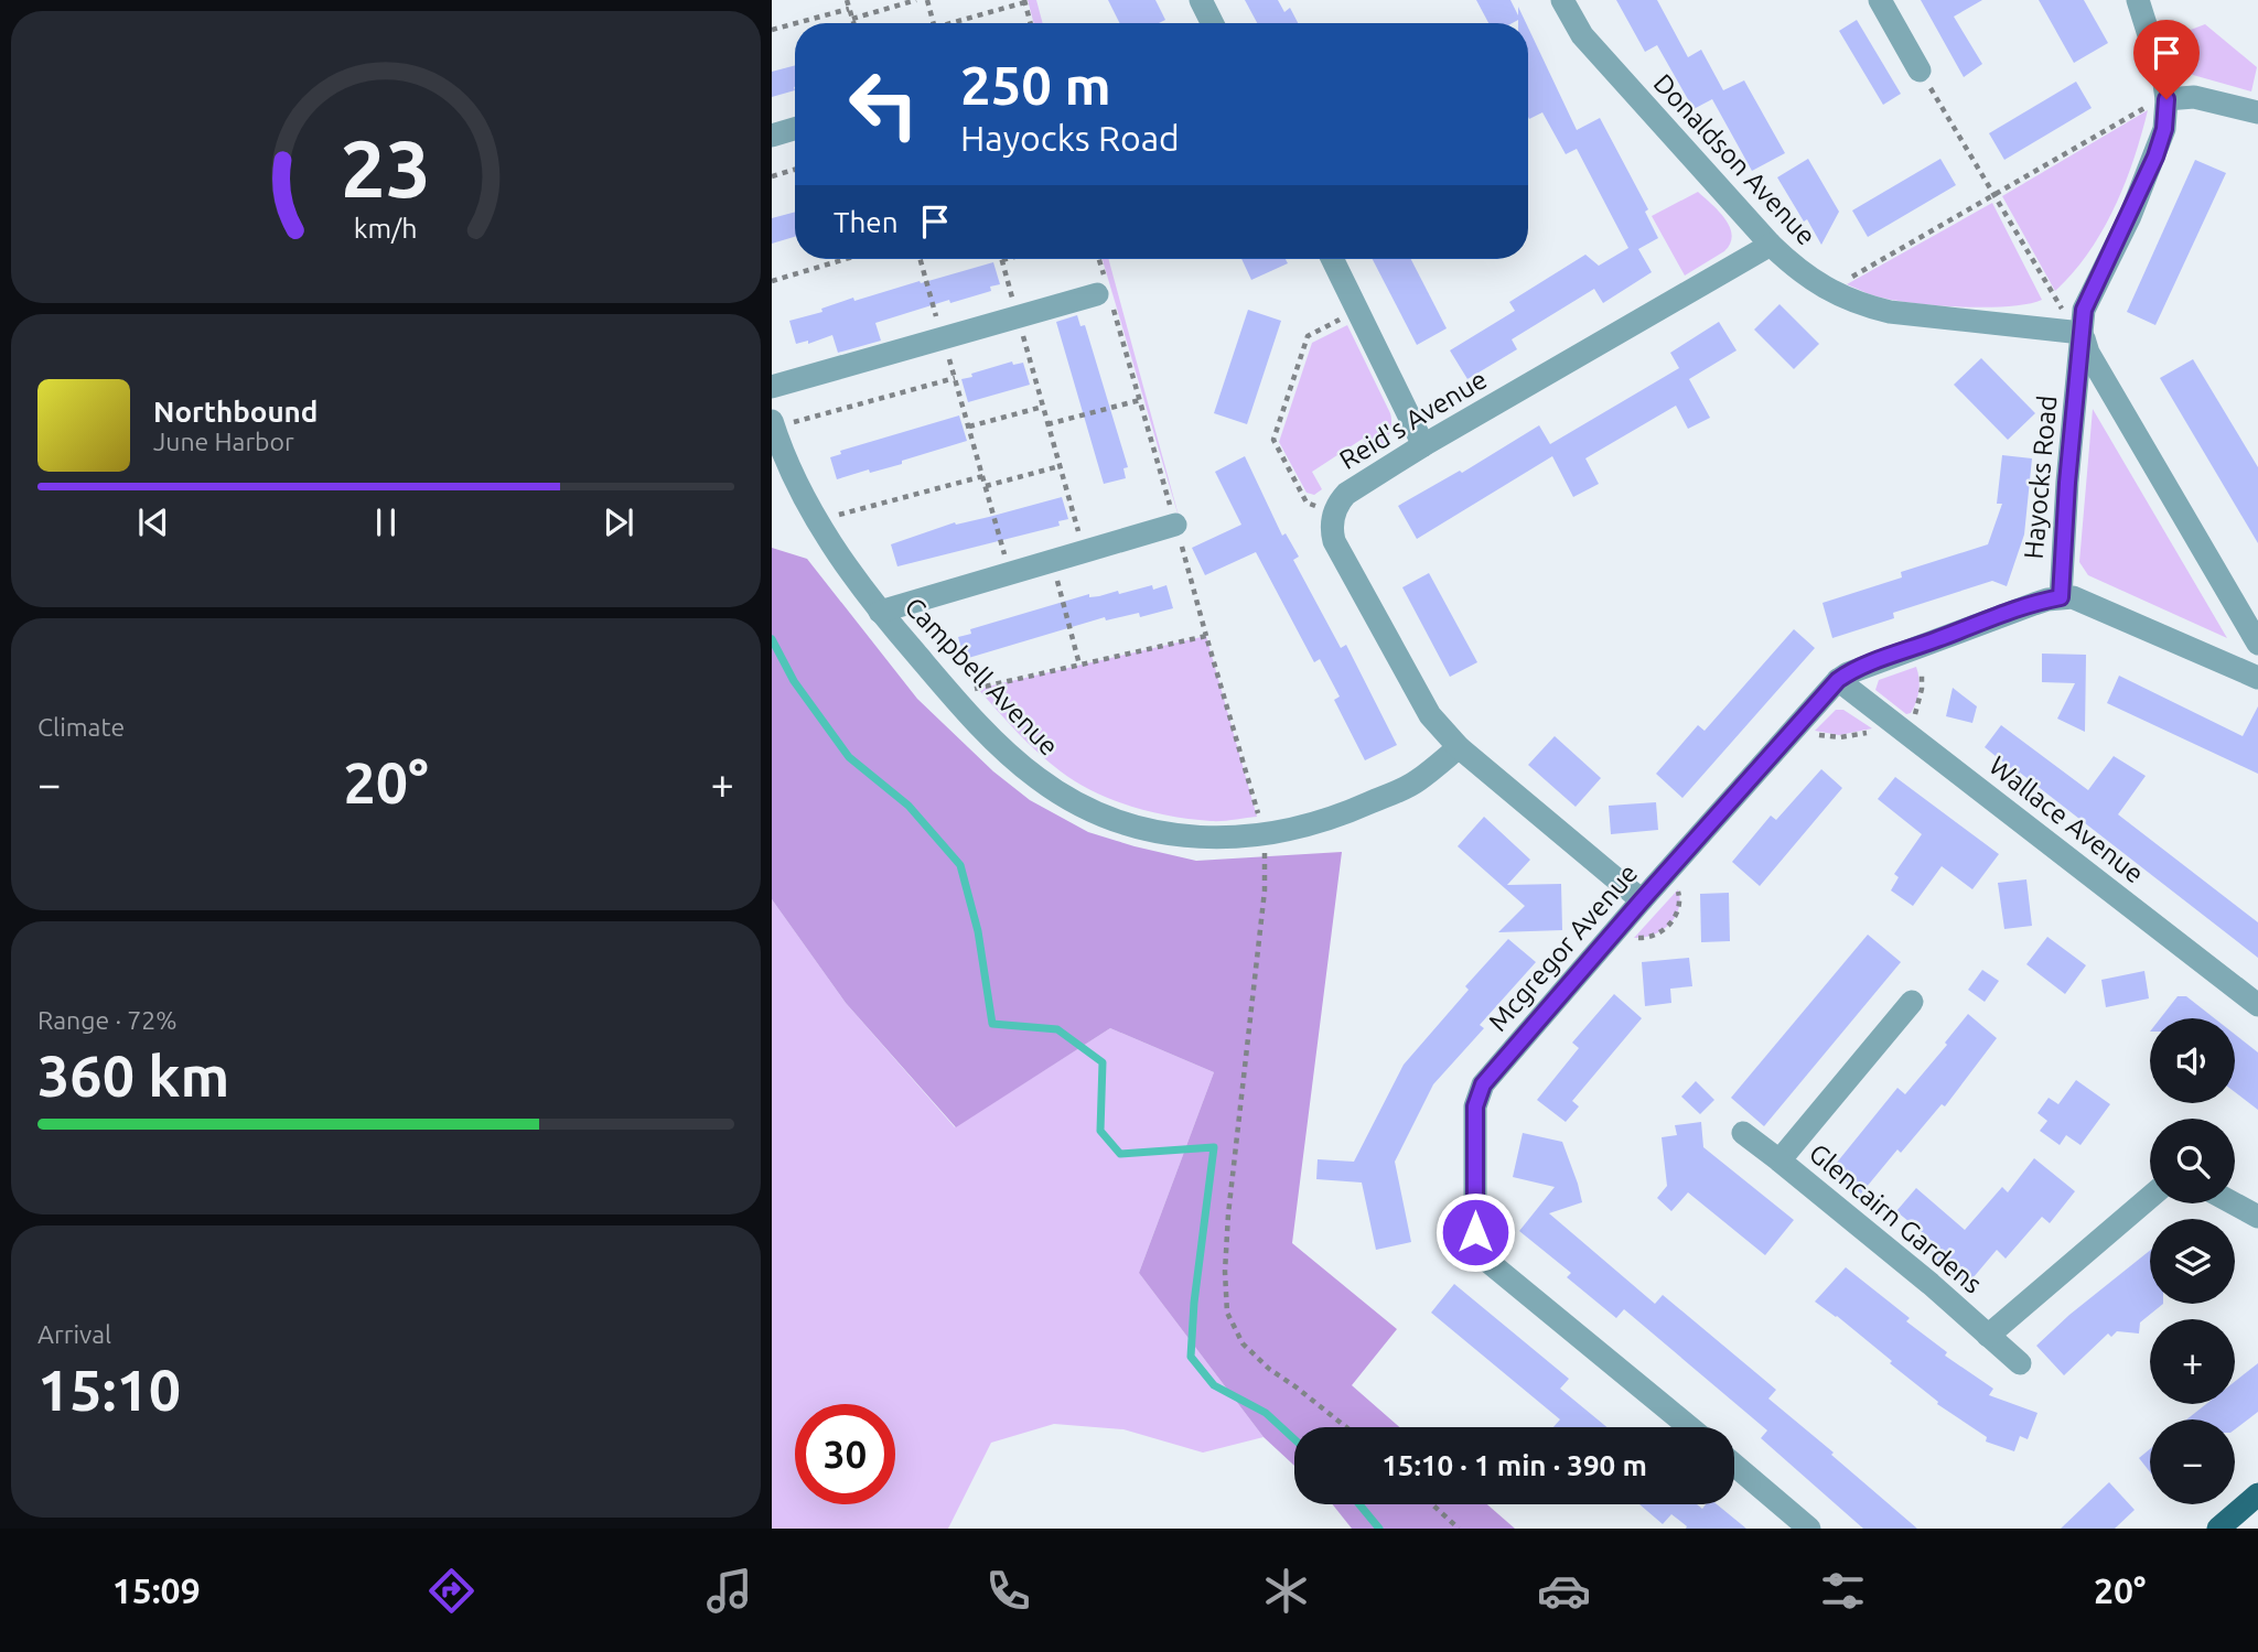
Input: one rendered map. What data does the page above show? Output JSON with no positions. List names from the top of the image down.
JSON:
{
  "streets": {
    "street": [
      "Donaldson Avenue",
      "Reid's Avenue",
      "Hayocks Road",
      "Campbell Avenue",
      "Wallace Avenue",
      "Mcgregor Avenue",
      "Glencairn Gardens"
    ]
  },
  "crossings": [
    ["Donaldson Avenue", "Reid's Avenue"],
    ["Donaldson Avenue", "Hayocks Road"],
    ["Reid's Avenue", "Campbell Avenue"],
    ["Reid's Avenue", "Mcgregor Avenue"],
    ["Hayocks Road", "Mcgregor Avenue"],
    ["Wallace Avenue", "Mcgregor Avenue"]
  ],
  "page": {
    "turn": ["250 m", "Hayocks Road"],
    "then": "Then",
    "song": ["Northbound", "June Harbor"],
    "tile": [
      "Climate",
      ["Range · 72%", "360 km"],
      ["Arrival", "15:10"]
    ],
    "heat": ["−", "20°", "+"],
    "map_buttons": ["+", "−"],
    "limit": "30",
    "trip": "15:10 · 1 min · 390 m",
    "tabs": ["15:09", "20°"],
    "gauge": ["23", "km/h"]
  }
}
